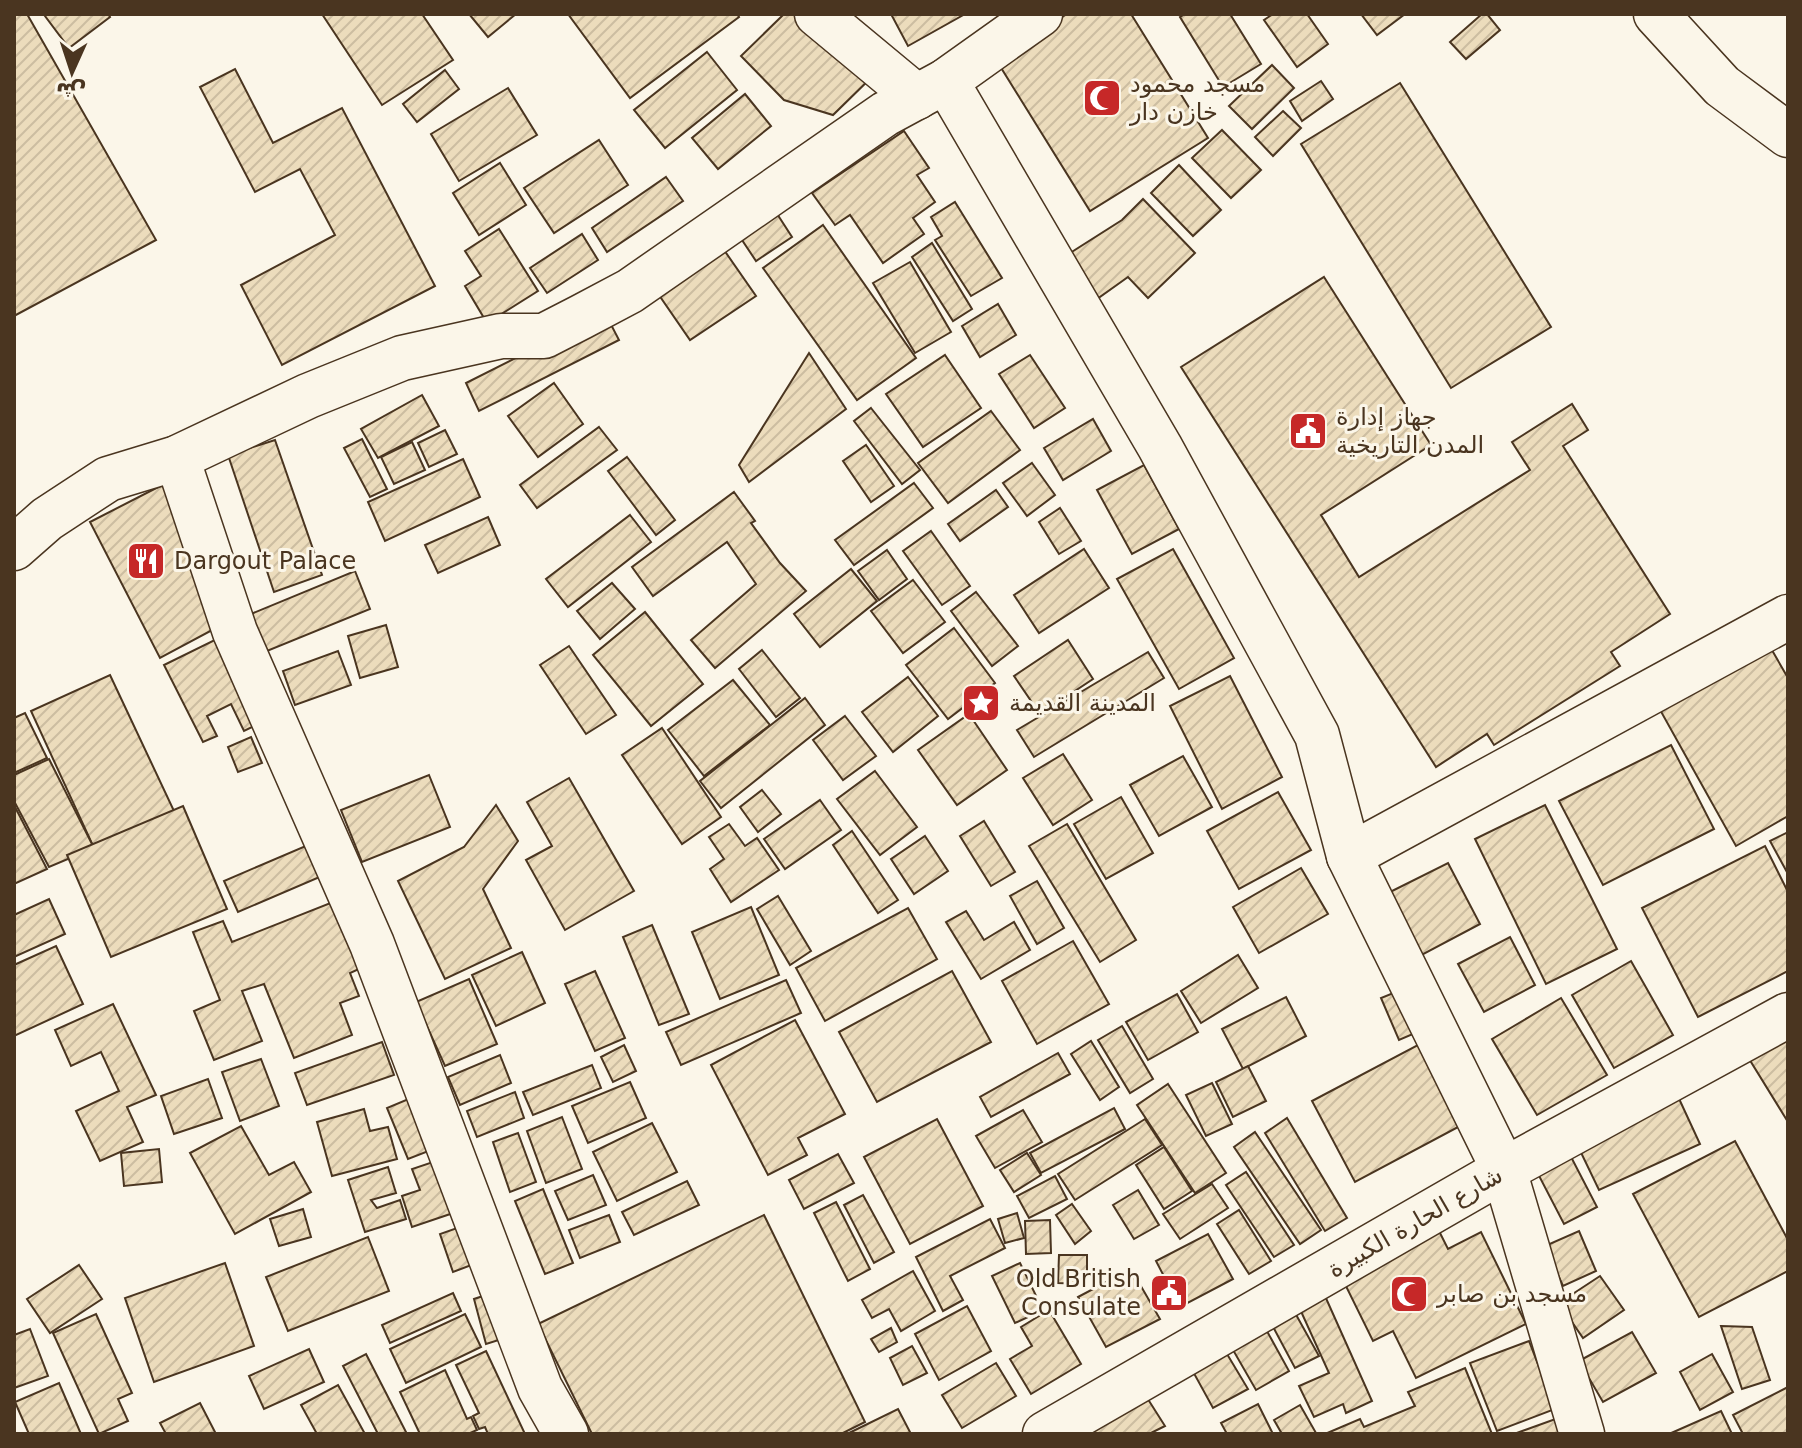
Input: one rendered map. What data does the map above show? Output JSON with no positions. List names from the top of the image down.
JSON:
{
  "streets": {
    "street": ["شارع الحارة الكبيرة"]
  },
  "places": {
    "mosque": ["مسجد محمود خازن دار", "مسجد بن صابر"],
    "public building": ["جهاز إدارة المدن التاريخية", "Old British Consulate"],
    "restaurant": ["Dargout Palace"],
    "place": ["المدينة القديمة"]
  },
  "north": "bottom"
}
